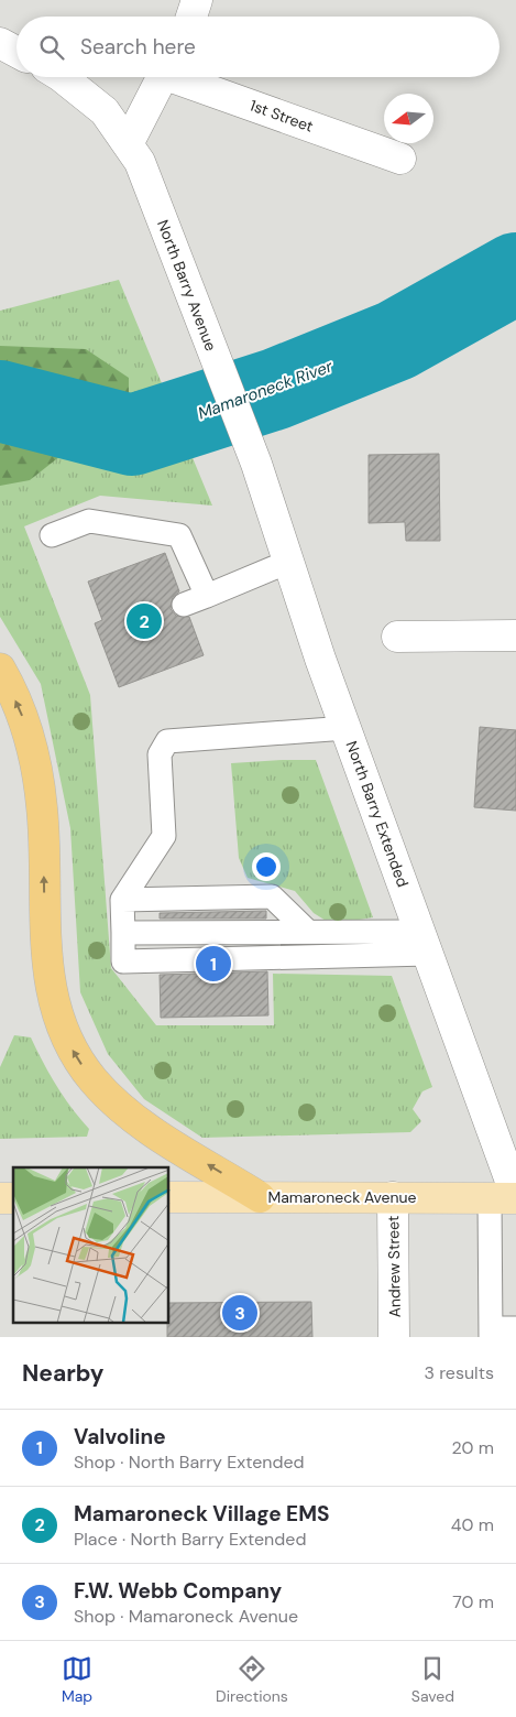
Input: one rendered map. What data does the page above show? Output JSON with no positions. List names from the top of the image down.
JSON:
{
  "streets": {
    "main road": ["Mamaroneck Avenue"],
    "street": [
      "1st Street",
      "North Barry Avenue",
      "North Barry Extended",
      "Andrew Street"
    ]
  },
  "crossings": [
    ["North Barry Avenue", "North Barry Extended"],
    ["North Barry Extended", "Mamaroneck Avenue"],
    ["Mamaroneck Avenue", "Andrew Street"]
  ],
  "water": ["Mamaroneck River"],
  "north": "left",
  "page": {
    "search": "Search here",
    "pins": ["2", "1", "3"],
    "heading": ["Nearby", "3 results"],
    "list": [
      {
        "mark": "1",
        "name": "Valvoline",
        "note": "Shop · North Barry Extended",
        "value": "20 m"
      },
      {
        "mark": "2",
        "name": "Mamaroneck Village EMS",
        "note": "Place · North Barry Extended",
        "value": "40 m"
      },
      {
        "mark": "3",
        "name": "F.W. Webb Company",
        "note": "Shop · Mamaroneck Avenue",
        "value": "70 m"
      }
    ],
    "nav": ["Map", "Directions", "Saved"]
  }
}
